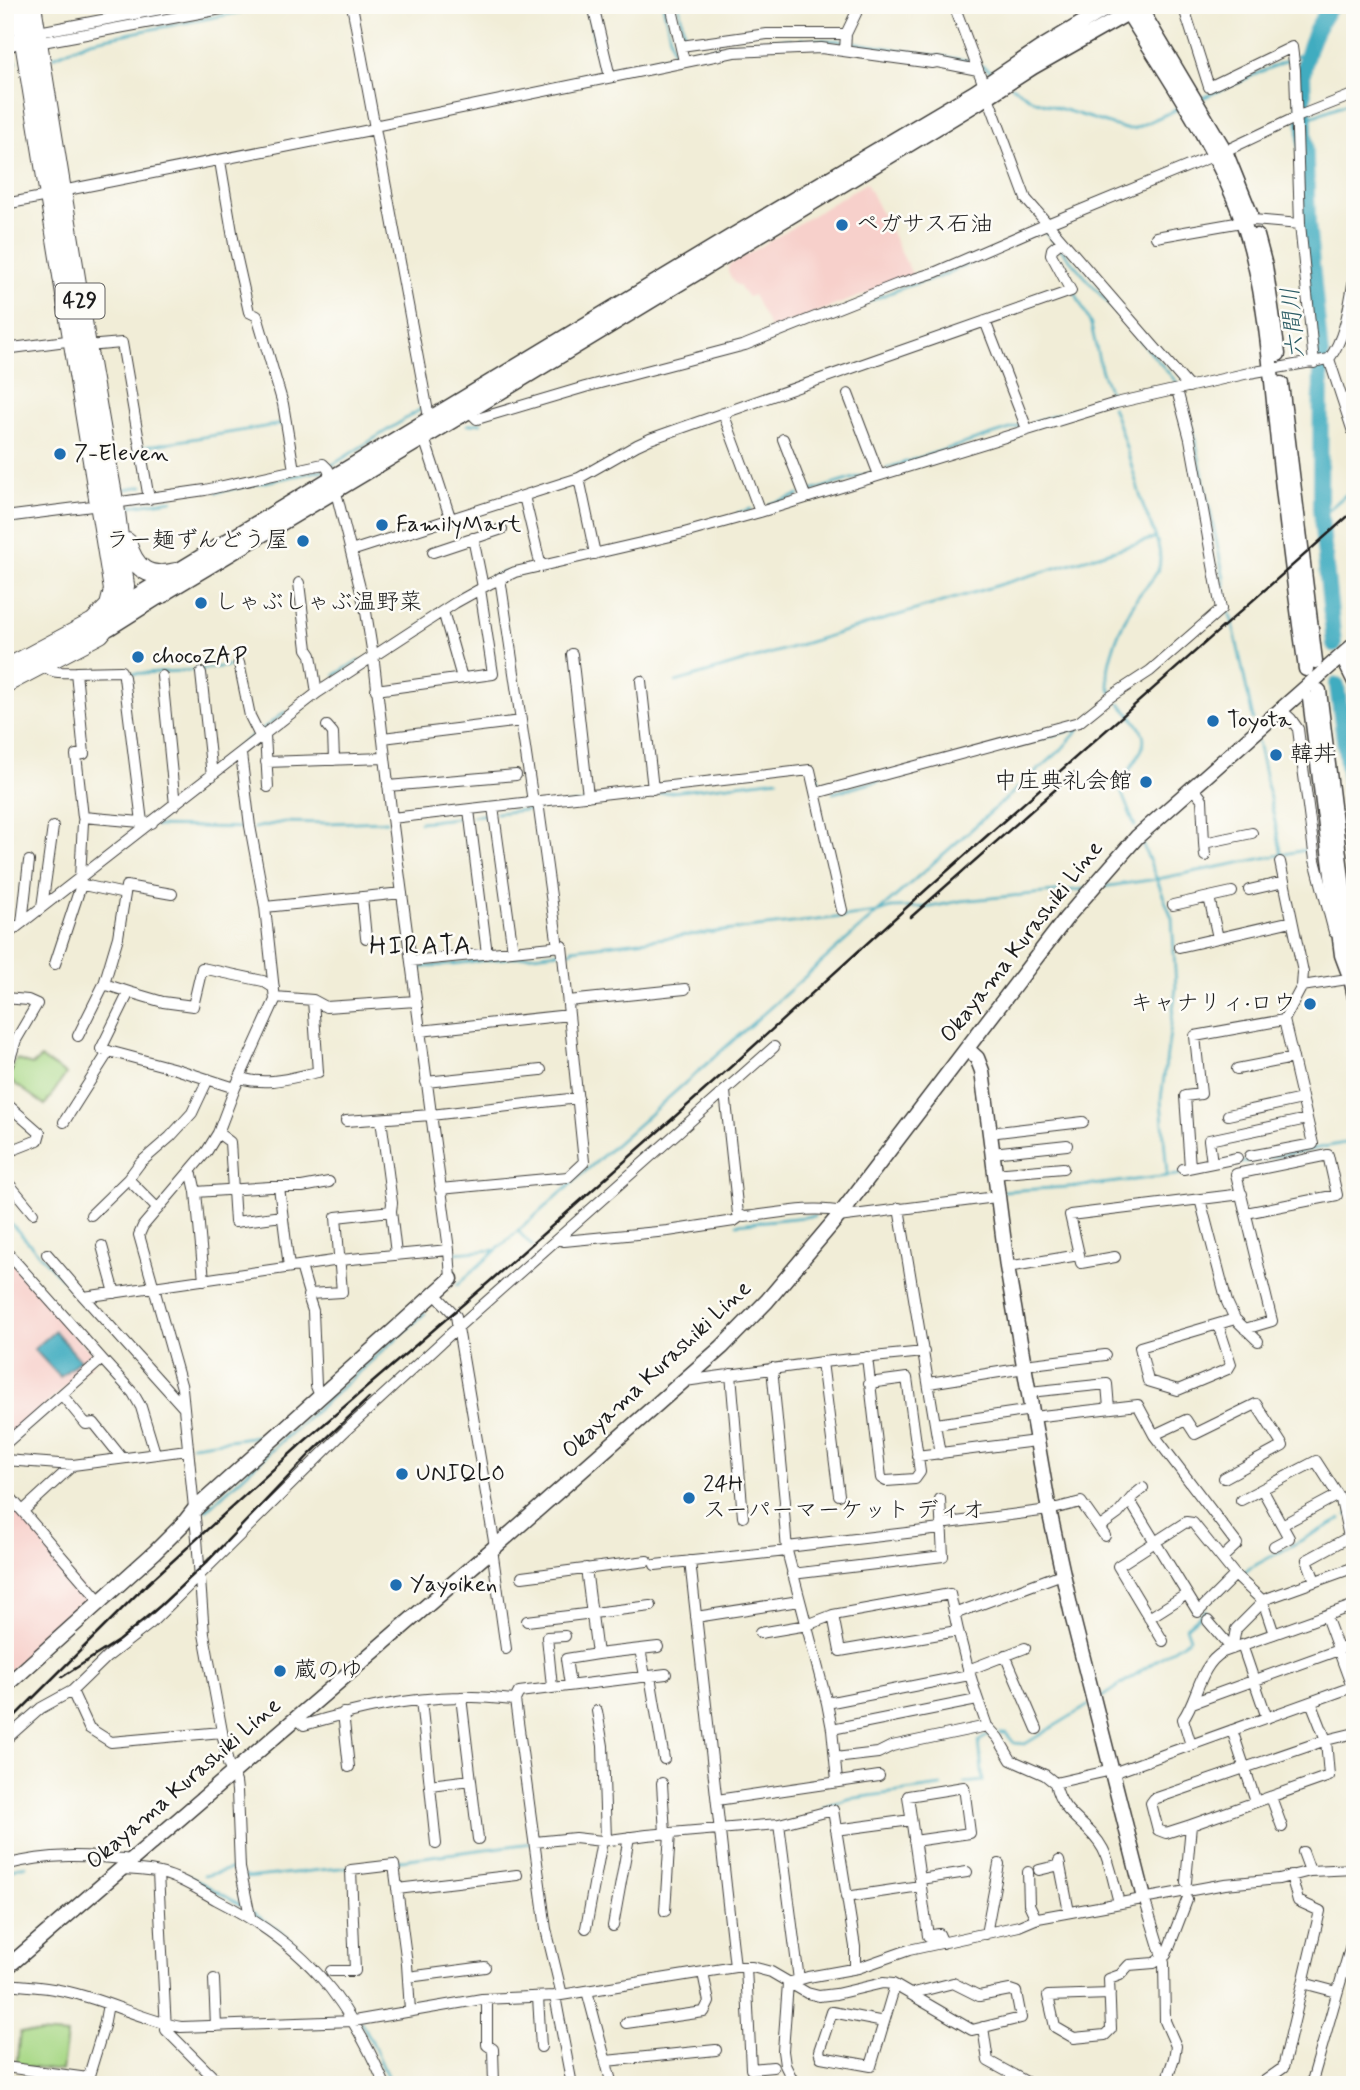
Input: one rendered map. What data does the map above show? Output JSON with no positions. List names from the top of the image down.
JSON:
{
  "streets": {
    "highway": ["429"],
    "street": ["Okayama Kurashiki Line"]
  },
  "districts": ["HIRATA"],
  "water": ["六間川"],
  "places": [
    "ペガサス石油",
    "7-Eleven",
    "FamilyMart",
    "ラー麺ずんどう屋",
    "しゃぶしゃぶ温野菜",
    "chocoZAP",
    "Toyota",
    "韓丼",
    "中庄典礼会館",
    "キャナリィ·ロウ",
    "UNIQLO",
    "24H スーパーマーケット ディオ",
    "Yayoiken",
    "蔵のゆ"
  ]
}
